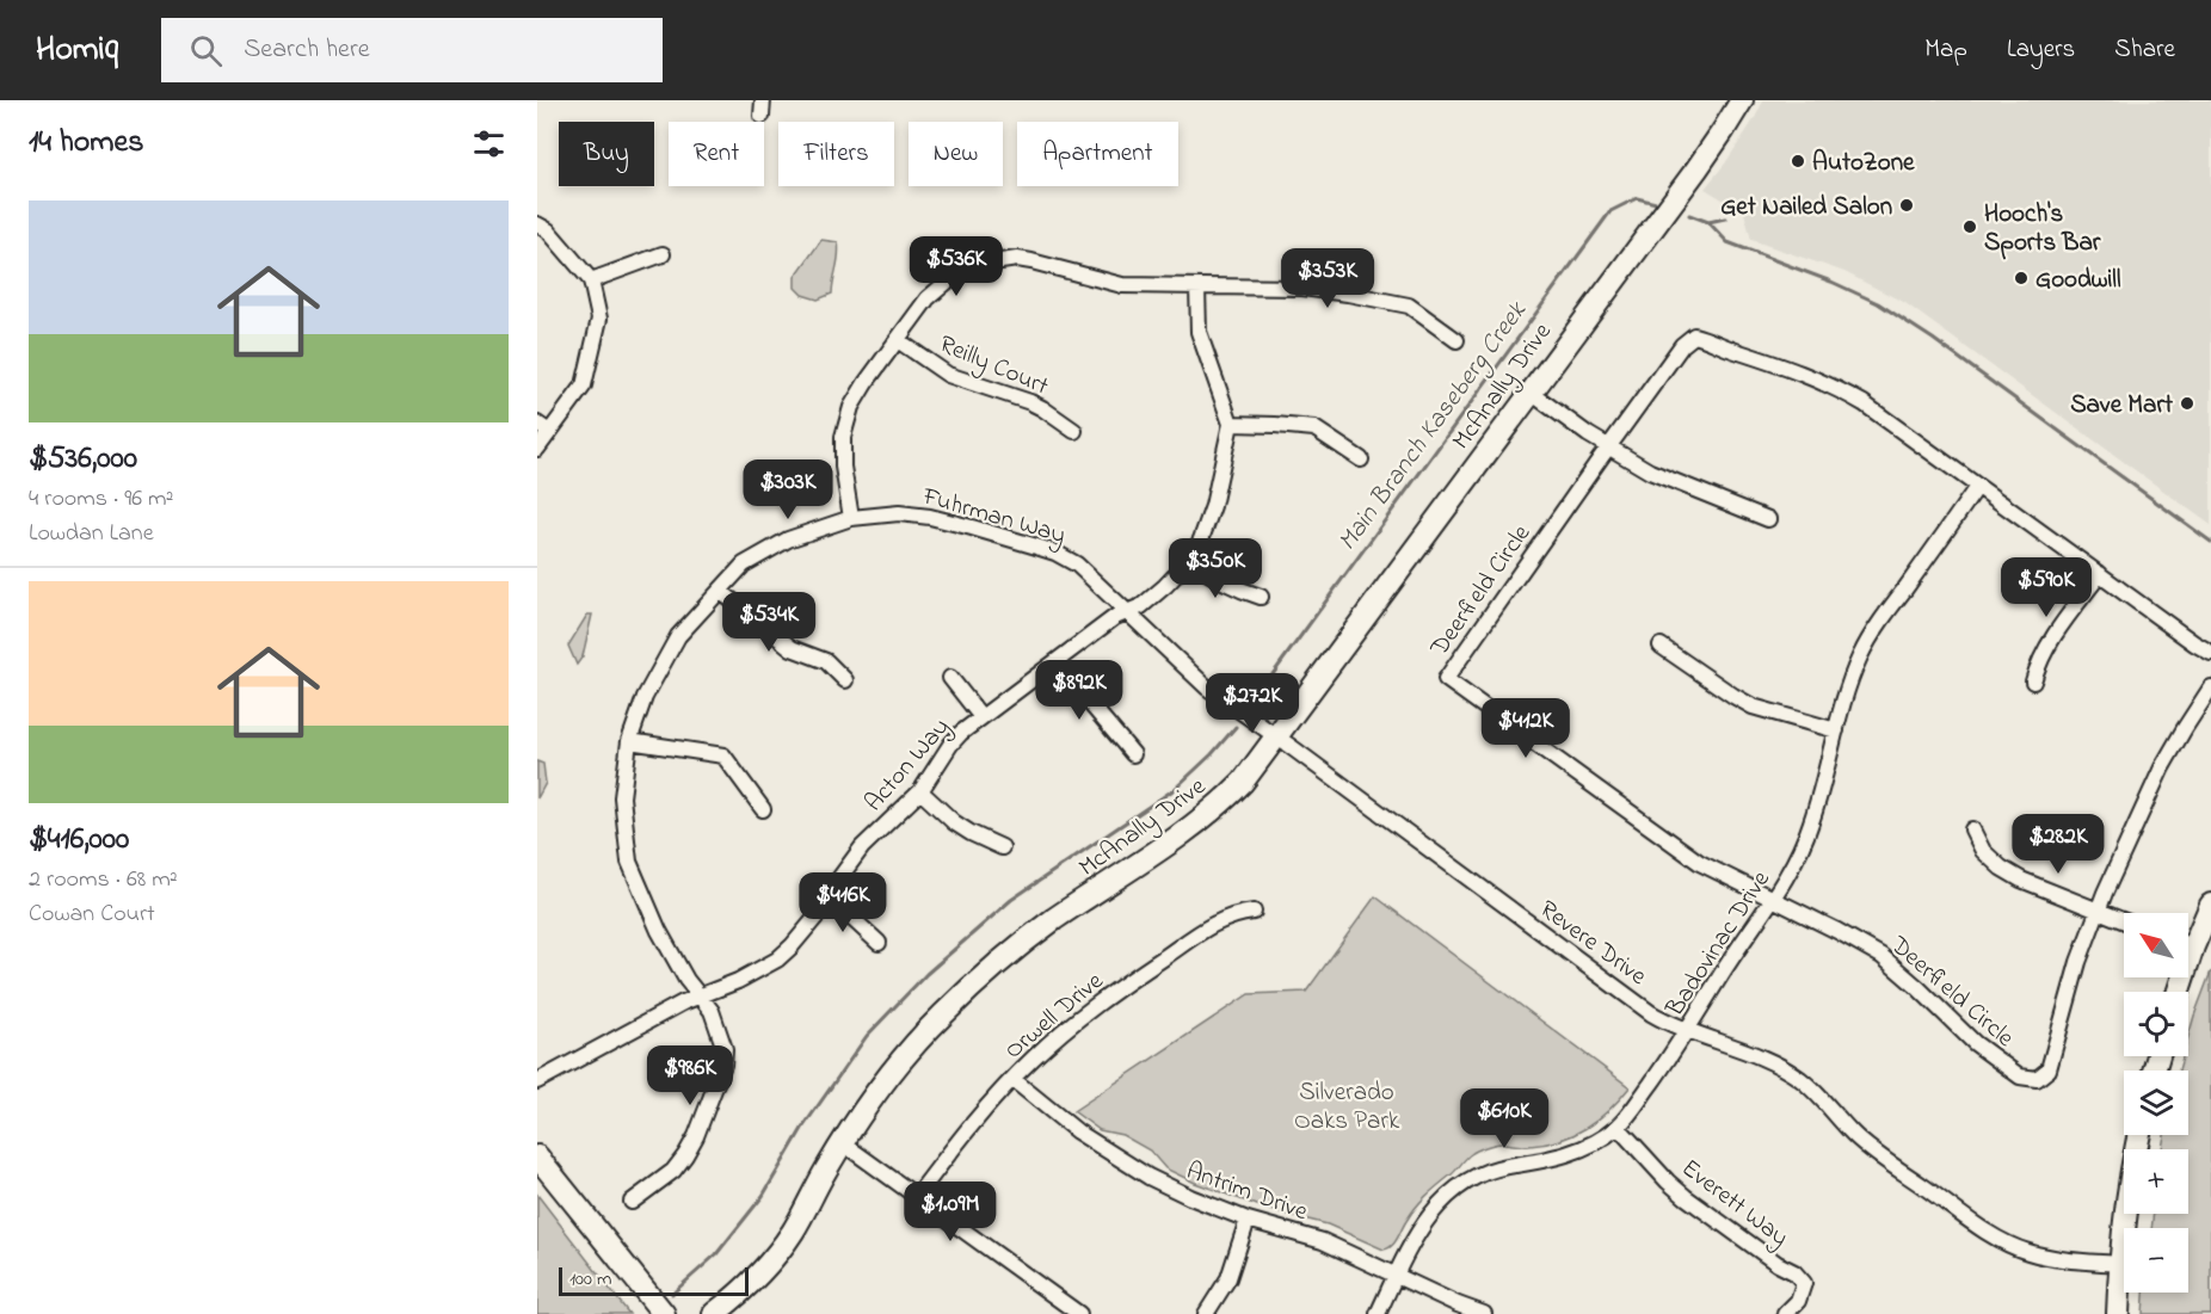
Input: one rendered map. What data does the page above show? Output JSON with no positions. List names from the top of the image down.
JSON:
{
  "streets": {
    "street": [
      "Reilly Court",
      "McAnally Drive",
      "Fuhrman Way",
      "Deerfield Circle",
      "Acton Way",
      "Revere Drive",
      "Badovinac Drive",
      "Orwell Drive",
      "Antrim Drive",
      "Everett Way"
    ]
  },
  "crossings": [
    ["McAnally Drive", "Fuhrman Way"],
    ["McAnally Drive", "Revere Drive"],
    ["Fuhrman Way", "Acton Way"],
    ["Fuhrman Way", "Revere Drive"],
    ["Deerfield Circle", "Badovinac Drive"],
    ["Revere Drive", "Badovinac Drive"],
    ["Badovinac Drive", "Antrim Drive"],
    ["Badovinac Drive", "Everett Way"],
    ["Orwell Drive", "Antrim Drive"]
  ],
  "water": ["Main Branch Kaseberg Creek"],
  "parks": ["Silverado Oaks Park"],
  "places": [
    "AutoZone",
    "Get Nailed Salon",
    "Hooch's Sports Bar",
    "Goodwill",
    "Save Mart"
  ],
  "scale_bar": "100 m",
  "north": "top left",
  "page": {
    "header": "Homiq",
    "search": "Search here",
    "nav": ["Map", "Layers", "Share"],
    "heading": "14 homes",
    "chip": [
      "Buy",
      "Rent",
      "Filters",
      "New",
      "Apartment"
    ],
    "list": [
      {
        "name": "$536,000",
        "note": "4 rooms · 96 m² · Lowdan Lane"
      },
      {
        "name": "$416,000",
        "note": "2 rooms · 68 m² · Cowan Court"
      }
    ],
    "price": [
      "$536K",
      "$353K",
      "$303K",
      "$350K",
      "$590K",
      "$534K",
      "$892K",
      "$272K",
      "$412K",
      "$282K",
      "$416K",
      "$986K",
      "$610K",
      "$1.09M"
    ],
    "map_buttons": ["+", "−"],
    "scale": "100 m"
  }
}
